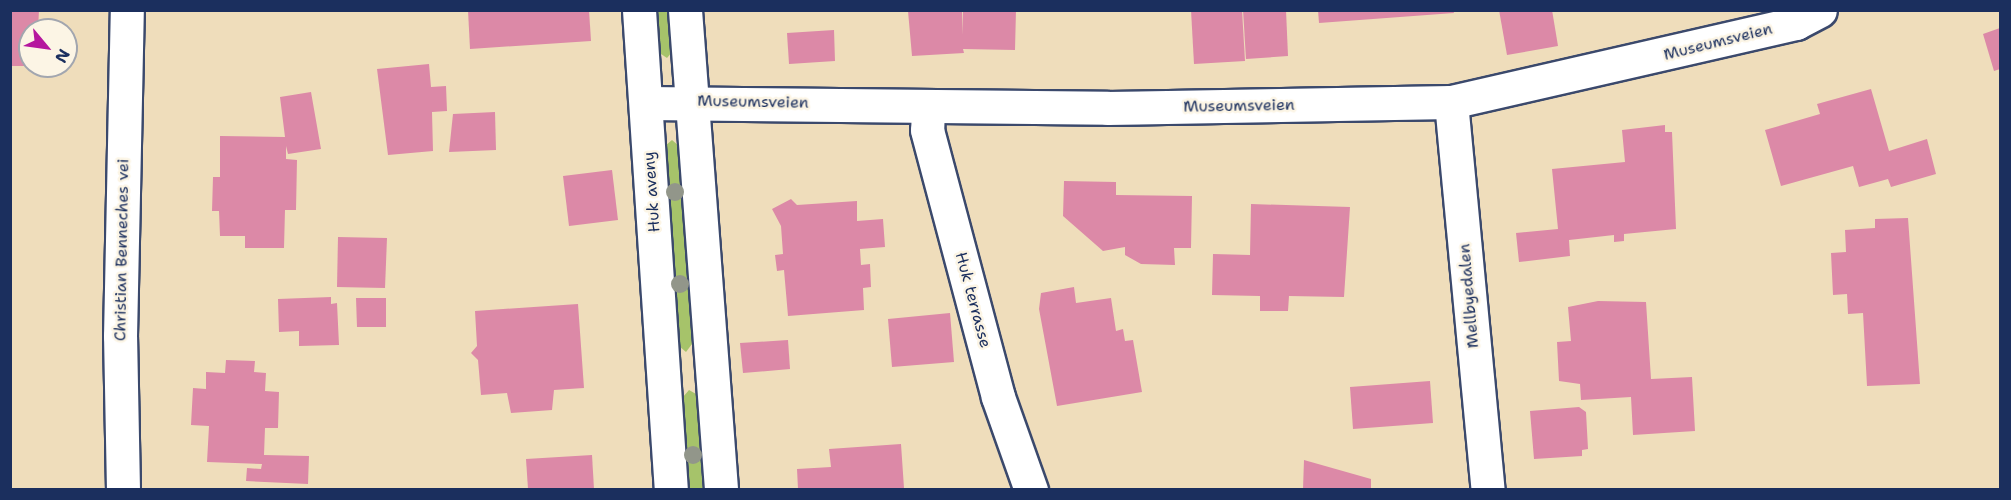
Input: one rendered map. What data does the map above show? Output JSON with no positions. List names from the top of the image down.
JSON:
{
  "streets": {
    "street": [
      "Museumsveien",
      "Huk aveny",
      "Christian Benneches vei",
      "Mellbyedalen",
      "Huk terrasse"
    ]
  },
  "crossings": [
    ["Museumsveien", "Huk aveny"],
    ["Museumsveien", "Mellbyedalen"],
    ["Museumsveien", "Huk terrasse"]
  ],
  "north": "bottom right"
}
